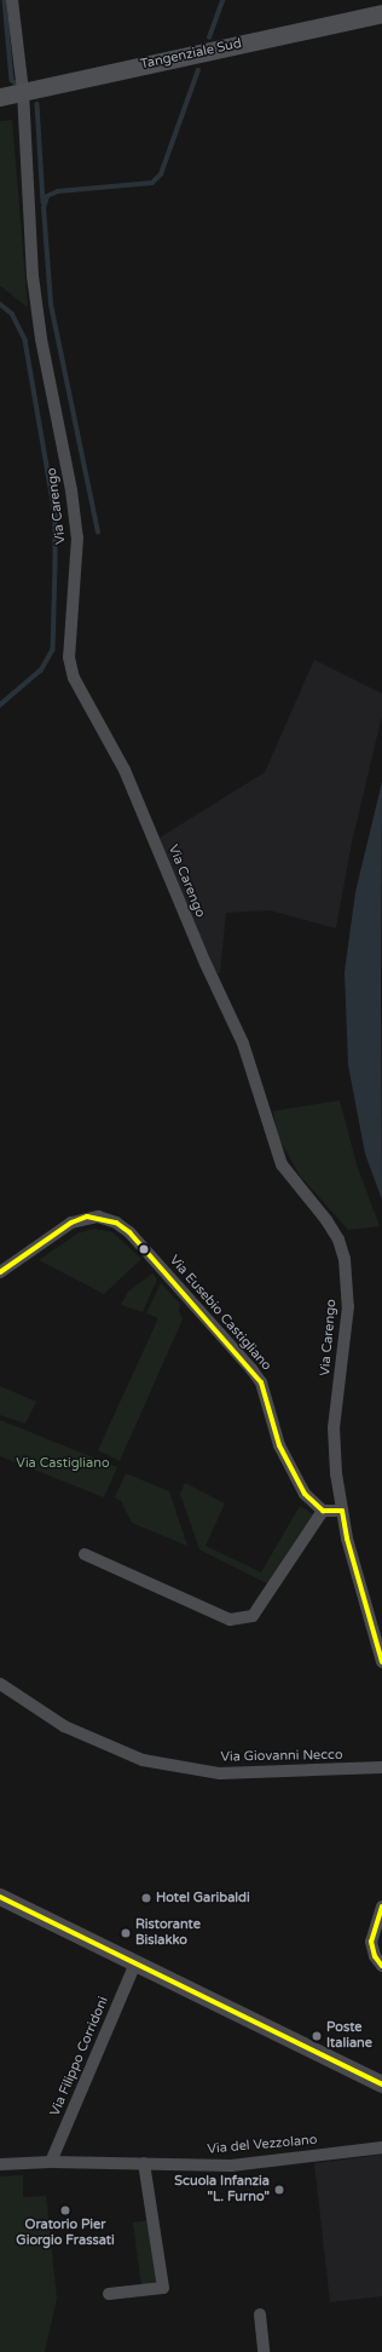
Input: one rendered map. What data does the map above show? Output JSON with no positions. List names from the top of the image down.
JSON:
{
  "streets": {
    "main road": ["Tangenziale Sud"],
    "street": [
      "Via Carengo",
      "Via Eusebio Castigliano",
      "Via Giovanni Necco",
      "Via Filippo Corridoni",
      "Via del Vezzolano"
    ]
  },
  "crossings": [
    ["Tangenziale Sud", "Via Carengo"],
    ["Via Filippo Corridoni", "Via del Vezzolano"]
  ],
  "parks": ["Via Castigliano"],
  "places": [
    "Hotel Garibaldi",
    "Ristorante Bislakko",
    "Poste Italiane",
    "Scuola Infanzia \"L. Furno\"",
    "Oratorio Pier Giorgio Frassati"
  ]
}
